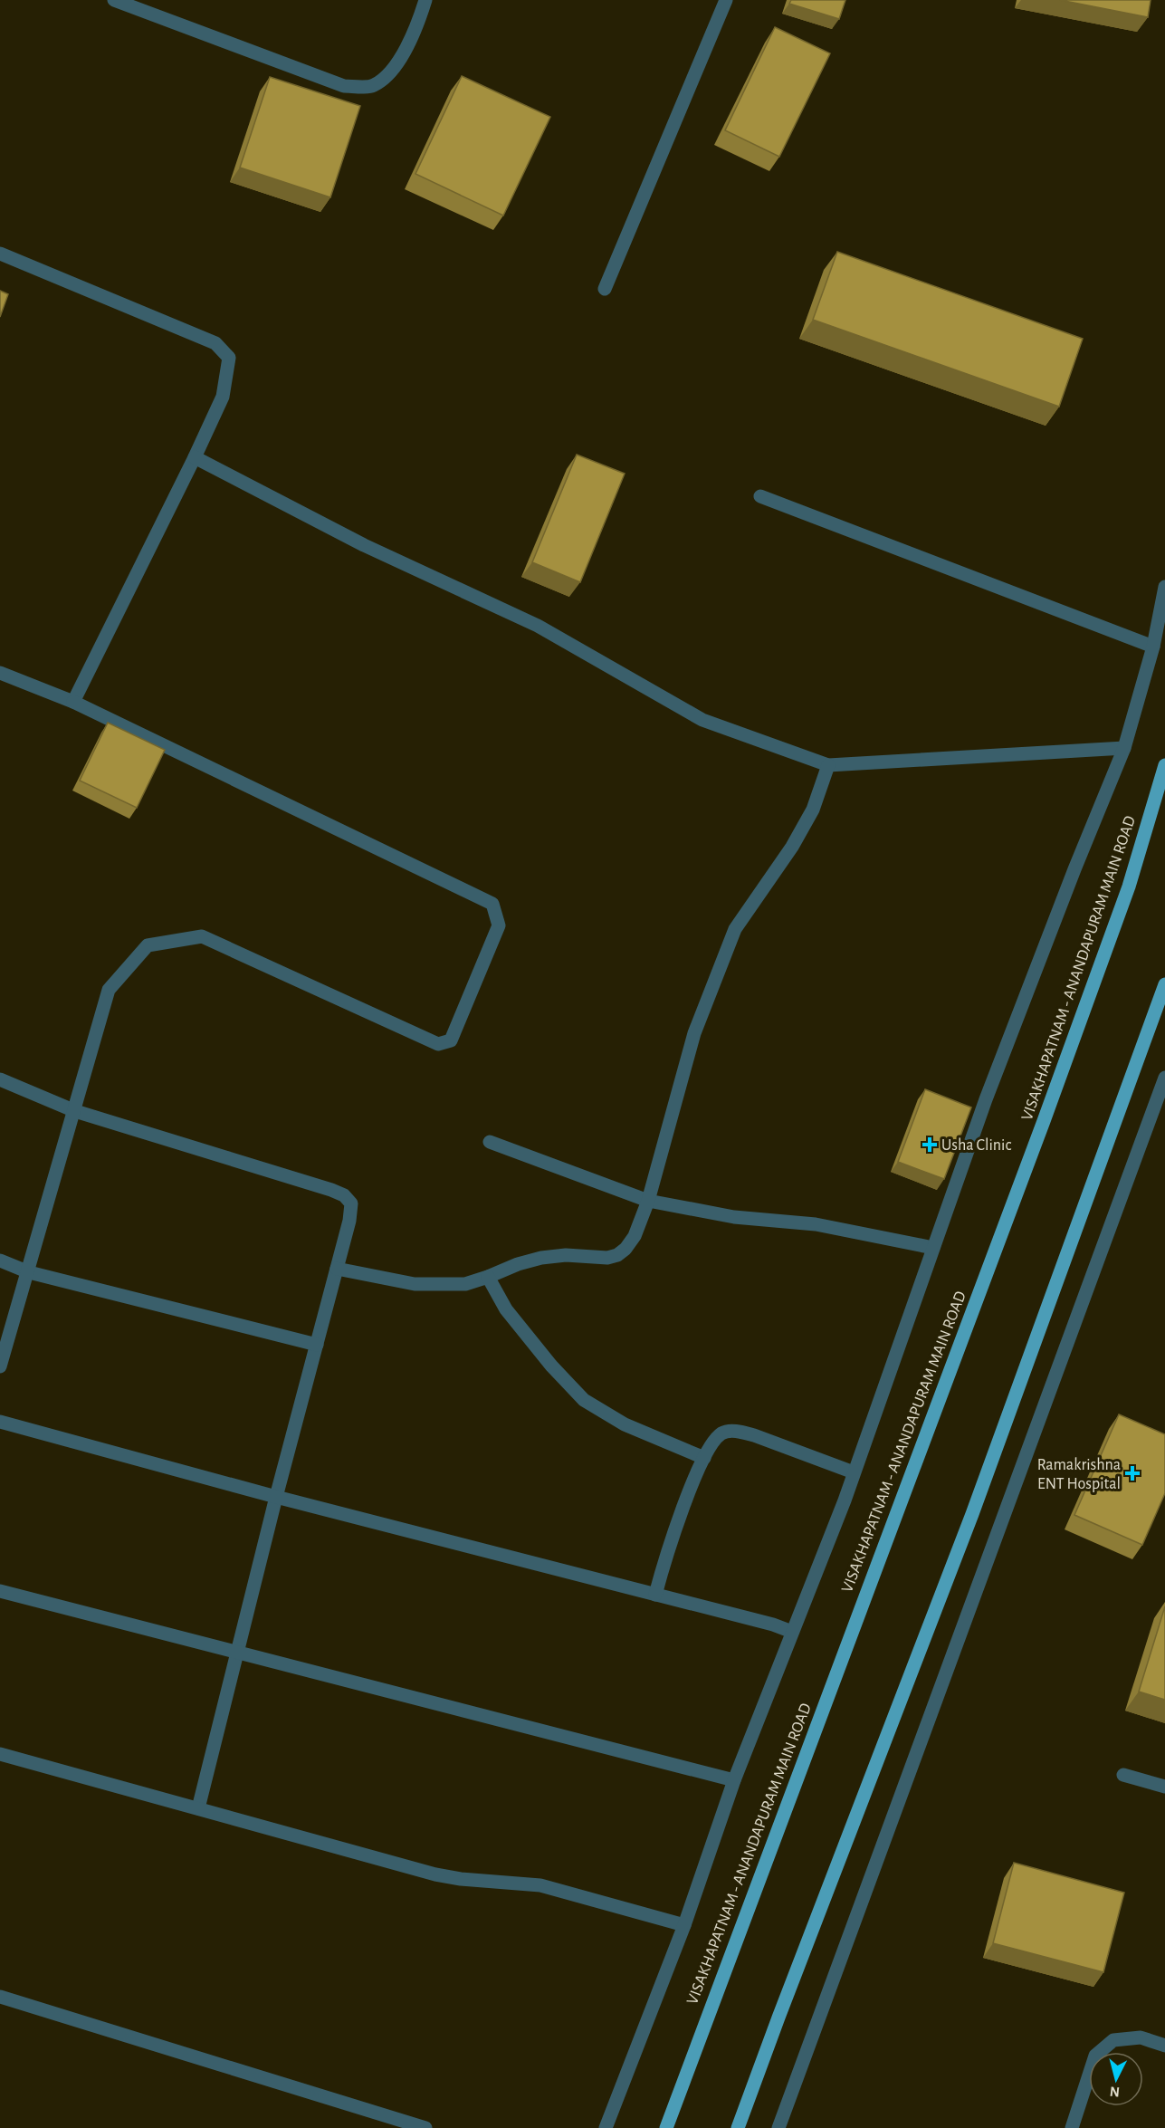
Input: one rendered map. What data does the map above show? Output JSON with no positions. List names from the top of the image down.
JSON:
{
  "streets": {
    "main road": ["VISAKHAPATNAM - ANANDAPURAM MAIN ROAD"]
  },
  "places": {
    "health": ["Usha Clinic", "Ramakrishna ENT Hospital"]
  },
  "north": "bottom"
}
